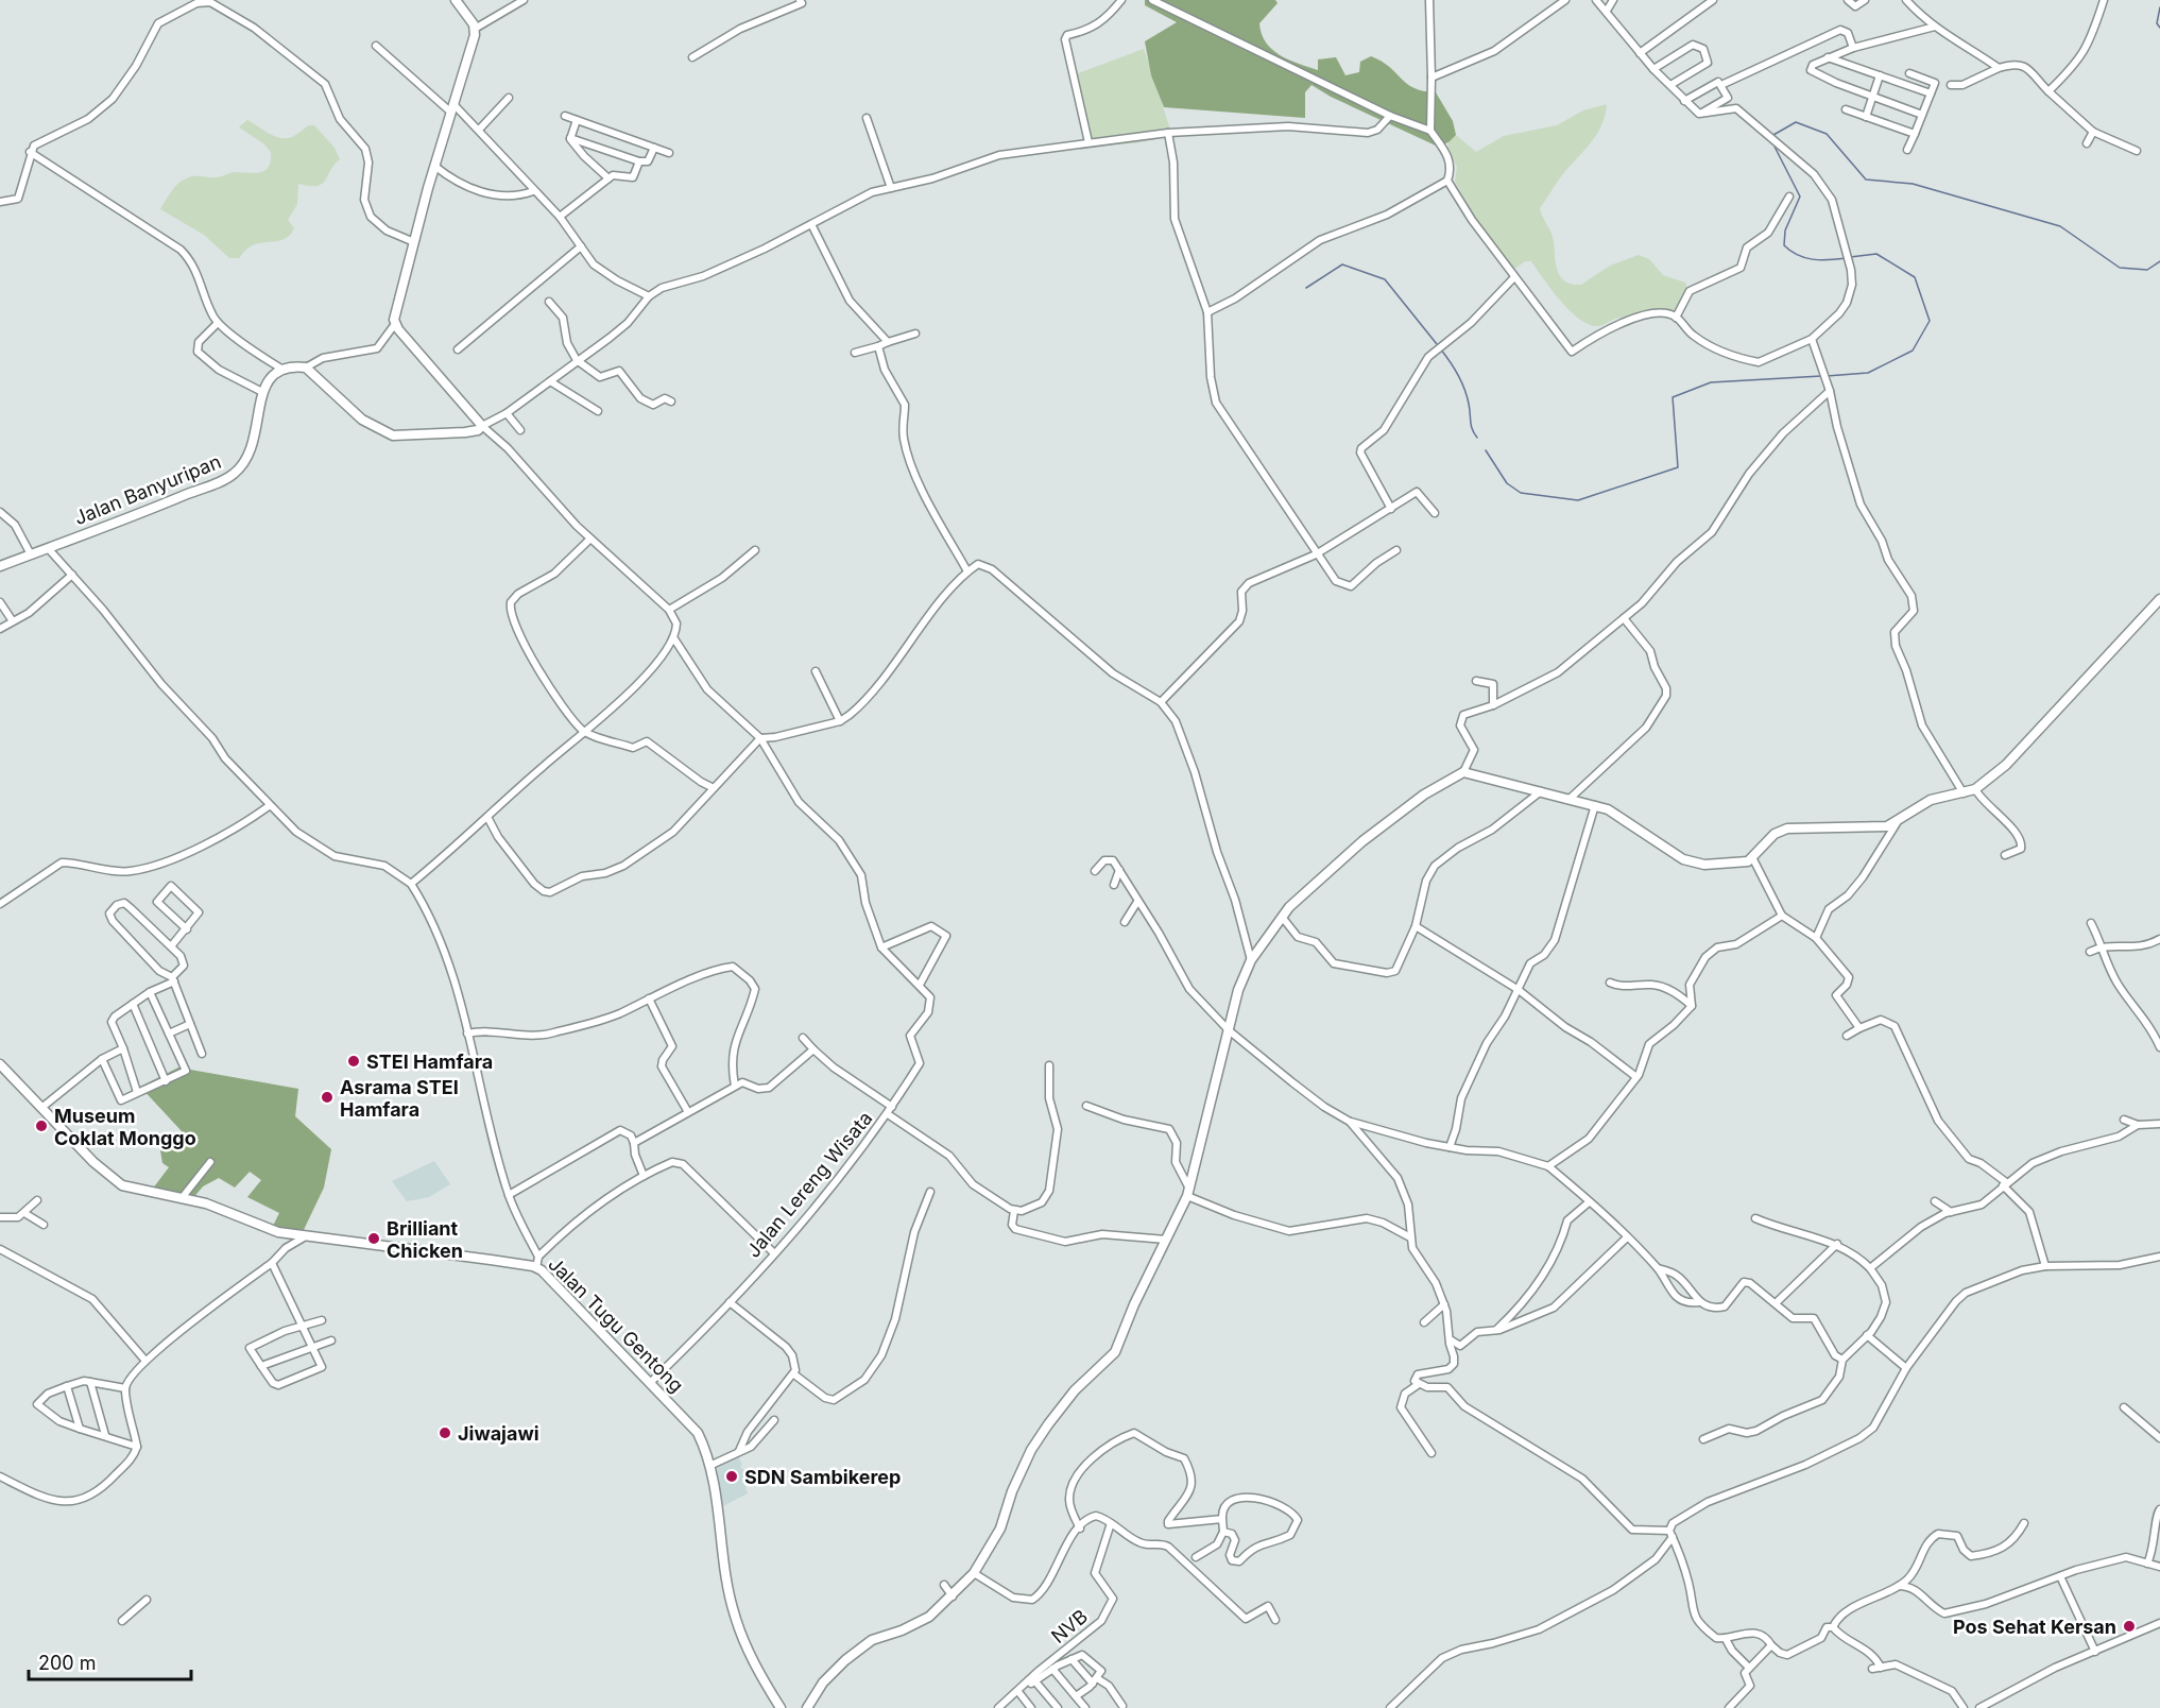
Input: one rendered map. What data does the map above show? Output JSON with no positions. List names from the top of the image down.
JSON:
{
  "streets": {
    "street": [
      "Jalan Banyuripan",
      "Jalan Lereng Wisata",
      "Jalan Tugu Gentong",
      "NVB"
    ]
  },
  "crossings": [
    ["Jalan Lereng Wisata", "Jalan Tugu Gentong"]
  ],
  "places": [
    "STEI Hamfara",
    "Asrama STEI Hamfara",
    "Museum Coklat Monggo",
    "Brilliant Chicken",
    "Jiwajawi",
    "SDN Sambikerep",
    "Pos Sehat Kersan"
  ],
  "scale_bar": "200 m"
}
